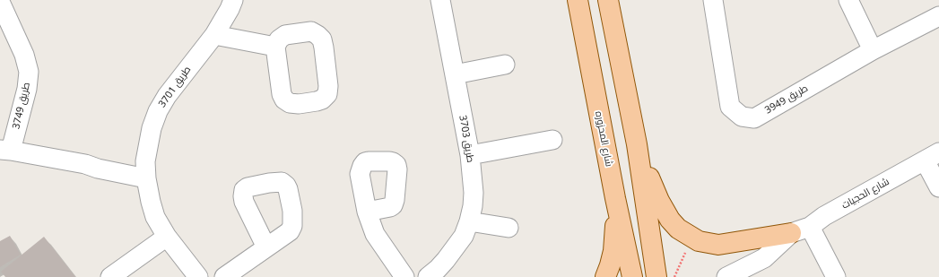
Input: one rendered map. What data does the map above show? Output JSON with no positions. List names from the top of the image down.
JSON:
{
  "streets": {
    "main road": ["شارع المحزوره"],
    "street": [
      "طريق 3701",
      "طريق 3949",
      "طريق 3749",
      "طريق 3703",
      "شارع الحجيات"
    ]
  }
}
